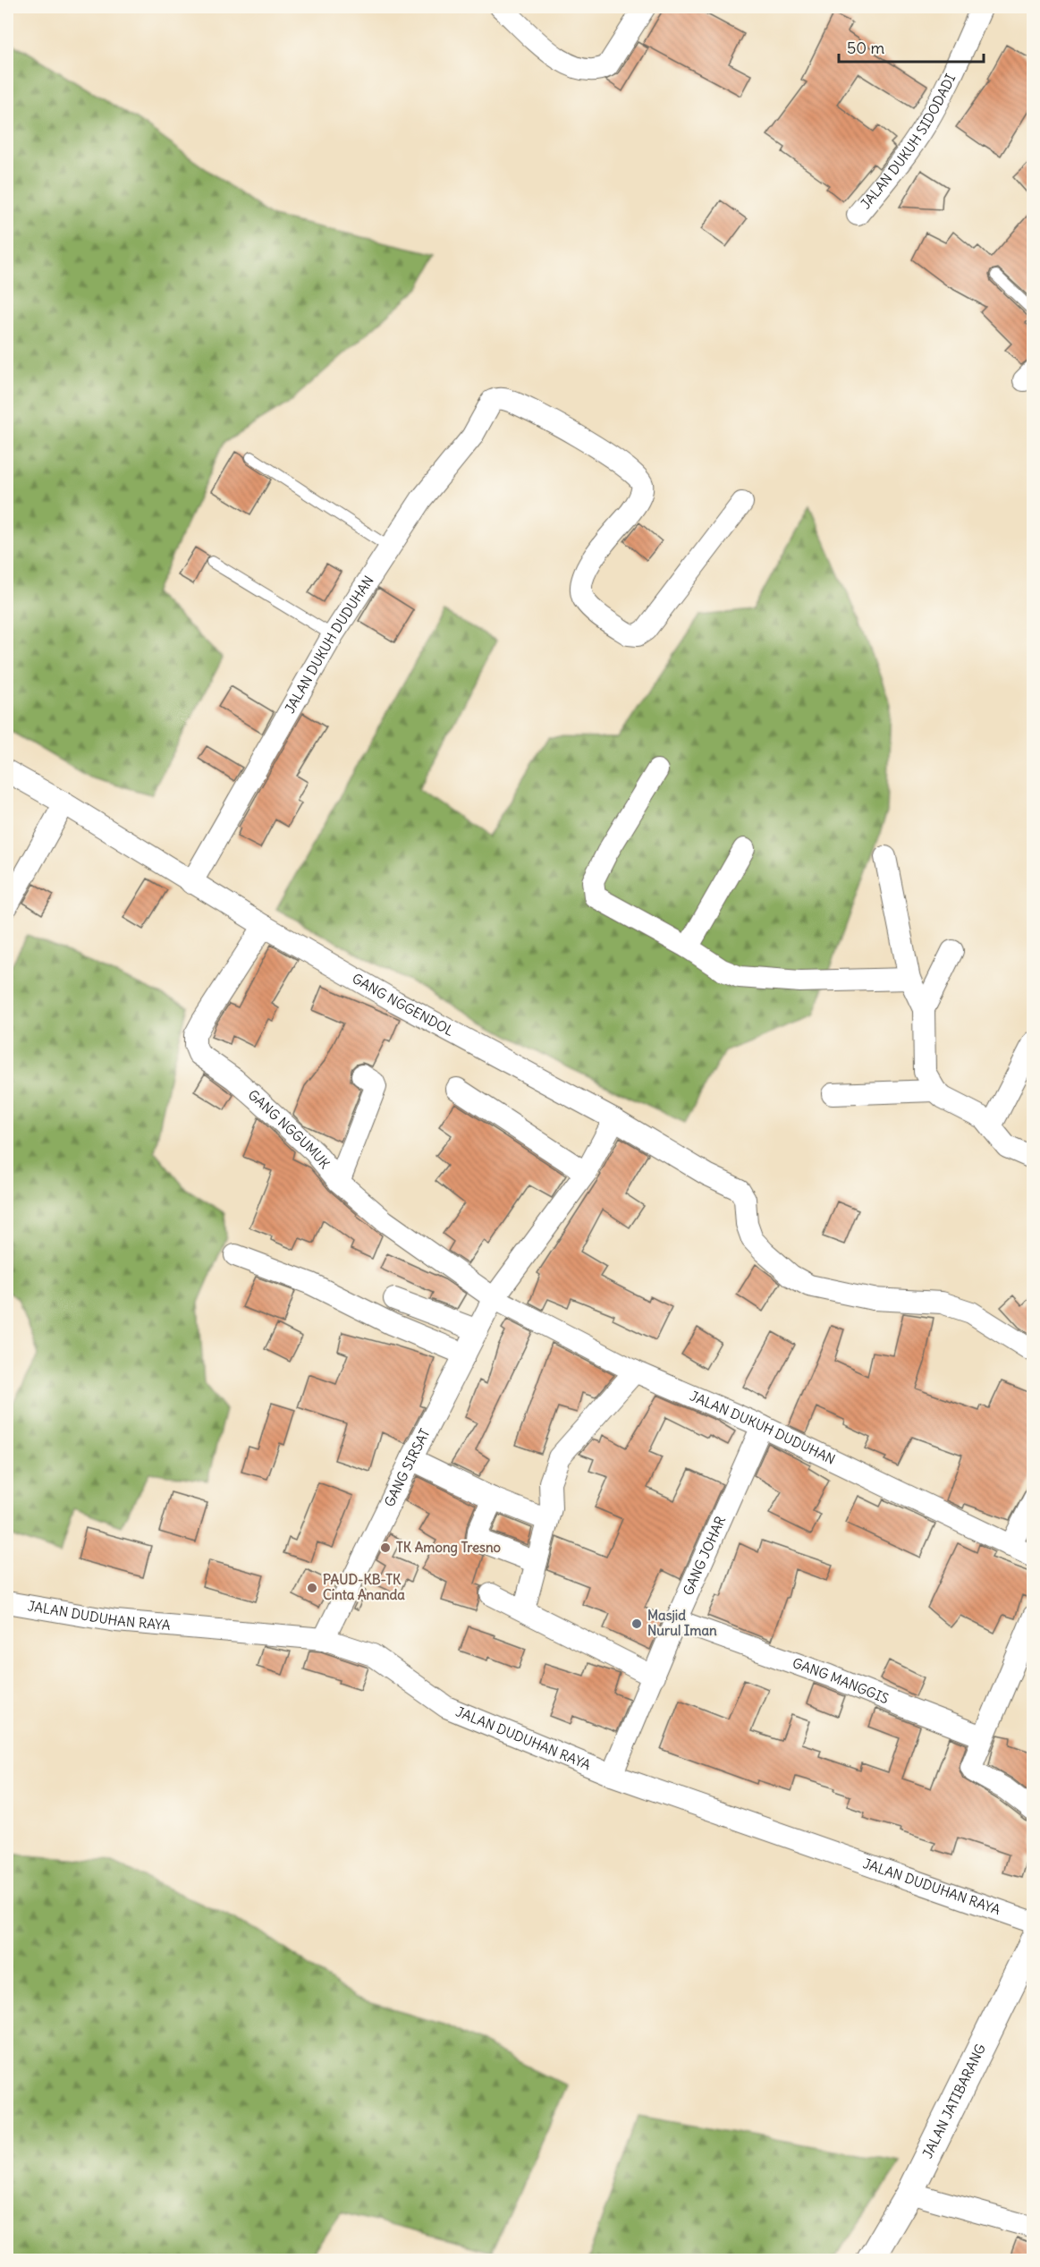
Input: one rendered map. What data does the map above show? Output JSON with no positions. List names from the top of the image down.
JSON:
{
  "streets": {
    "street": [
      "JALAN DUKUH SIDODADI",
      "JALAN DUKUH DUDUHAN",
      "GANG NGGENDOL",
      "GANG NGGUMUK",
      "GANG SIRSAT",
      "GANG JOHAR",
      "JALAN DUDUHAN RAYA",
      "GANG MANGGIS",
      "JALAN JATIBARANG"
    ]
  },
  "crossings": [
    ["JALAN DUKUH DUDUHAN", "GANG NGGENDOL"],
    ["JALAN DUKUH DUDUHAN", "GANG NGGUMUK"],
    ["JALAN DUKUH DUDUHAN", "GANG SIRSAT"],
    ["JALAN DUKUH DUDUHAN", "GANG JOHAR"],
    ["GANG NGGENDOL", "GANG NGGUMUK"],
    ["GANG NGGUMUK", "GANG SIRSAT"],
    ["GANG SIRSAT", "JALAN DUDUHAN RAYA"],
    ["GANG JOHAR", "JALAN DUDUHAN RAYA"],
    ["GANG JOHAR", "GANG MANGGIS"]
  ],
  "places": ["TK Among Tresno", "PAUD-KB-TK Cinta Ananda", "Masjid Nurul Iman"],
  "scale_bar": "50 m"
}
